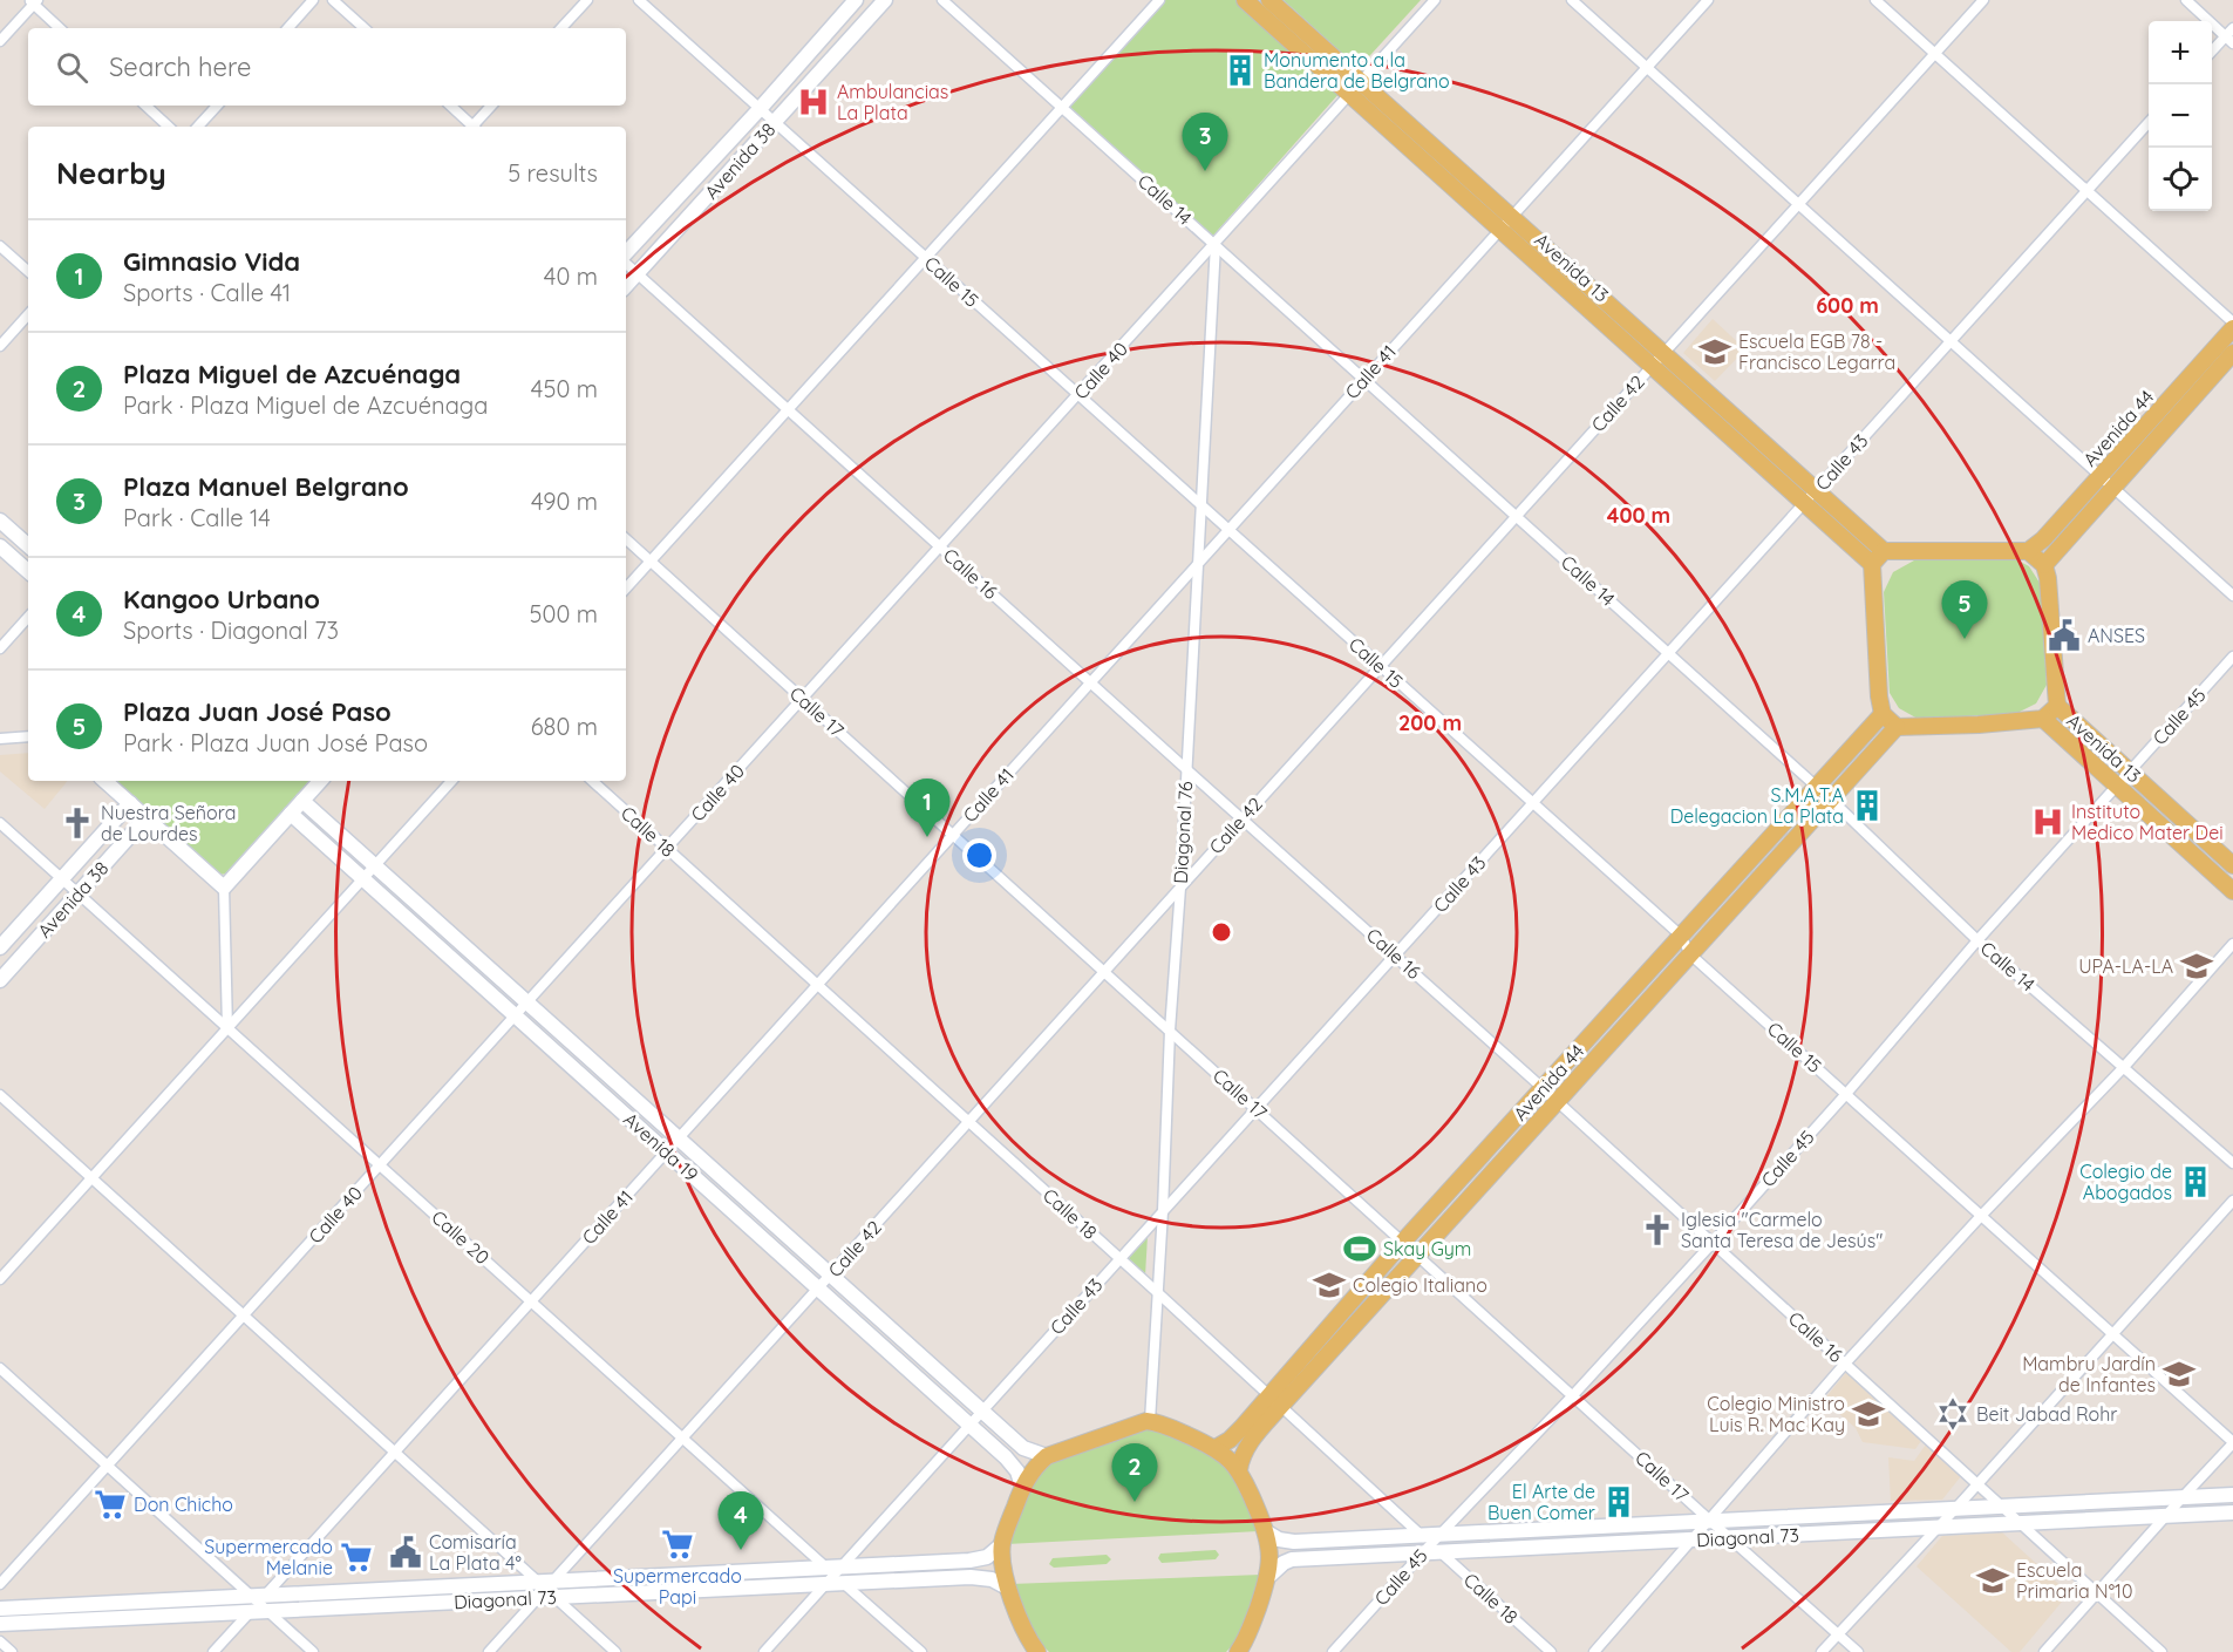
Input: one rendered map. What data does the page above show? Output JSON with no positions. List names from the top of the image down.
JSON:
{
  "streets": {
    "main road": [
      "Avenida 38",
      "Avenida 13",
      "Avenida 44",
      "Avenida 19",
      "Diagonal 73"
    ],
    "street": [
      "Calle 14",
      "Calle 15",
      "Calle 40",
      "Calle 41",
      "Calle 42",
      "Calle 43",
      "Calle 16",
      "Calle 17",
      "Calle 45",
      "Calle 18",
      "Diagonal 76",
      "Calle 20"
    ]
  },
  "crossings": [
    ["Avenida 38", "Calle 15"],
    ["Avenida 38", "Calle 16"],
    ["Avenida 38", "Calle 20"],
    ["Calle 14", "Calle 40"],
    ["Calle 14", "Calle 41"],
    ["Calle 14", "Calle 42"],
    ["Calle 14", "Avenida 44"],
    ["Calle 14", "Calle 43"],
    ["Calle 14", "Calle 45"],
    ["Calle 14", "Diagonal 76"],
    ["Avenida 13", "Calle 40"],
    ["Avenida 13", "Calle 41"],
    ["Avenida 13", "Calle 42"],
    ["Avenida 13", "Calle 43"],
    ["Avenida 13", "Calle 45"],
    ["Calle 15", "Calle 40"],
    ["Calle 15", "Calle 41"],
    ["Calle 15", "Calle 42"],
    ["Calle 15", "Avenida 44"],
    ["Calle 15", "Calle 43"],
    ["Calle 15", "Calle 45"],
    ["Calle 15", "Diagonal 76"],
    ["Calle 40", "Calle 16"],
    ["Calle 40", "Calle 17"],
    ["Calle 40", "Calle 18"],
    ["Calle 40", "Diagonal 76"],
    ["Calle 40", "Avenida 19"],
    ["Calle 40", "Calle 20"],
    ["Calle 41", "Calle 16"],
    ["Calle 41", "Calle 17"],
    ["Calle 41", "Calle 18"],
    ["Calle 41", "Diagonal 76"],
    ["Calle 41", "Avenida 19"],
    ["Calle 41", "Calle 20"],
    ["Calle 41", "Diagonal 73"],
    ["Calle 42", "Calle 16"],
    ["Calle 42", "Calle 17"],
    ["Calle 42", "Calle 18"],
    ["Calle 42", "Diagonal 76"],
    ["Calle 42", "Avenida 19"],
    ["Calle 42", "Calle 20"],
    ["Calle 42", "Diagonal 73"],
    ["Avenida 44", "Calle 16"],
    ["Avenida 44", "Calle 17"],
    ["Avenida 44", "Calle 18"],
    ["Calle 43", "Calle 16"],
    ["Calle 43", "Calle 17"],
    ["Calle 43", "Calle 18"],
    ["Calle 43", "Diagonal 76"],
    ["Calle 43", "Avenida 19"],
    ["Calle 43", "Calle 20"],
    ["Calle 43", "Diagonal 73"],
    ["Calle 16", "Calle 45"],
    ["Calle 16", "Diagonal 76"],
    ["Calle 16", "Diagonal 73"],
    ["Calle 17", "Calle 45"],
    ["Calle 17", "Diagonal 76"],
    ["Calle 17", "Diagonal 73"],
    ["Calle 45", "Calle 18"],
    ["Calle 45", "Diagonal 73"],
    ["Calle 18", "Diagonal 76"],
    ["Calle 18", "Diagonal 73"],
    ["Calle 20", "Diagonal 73"]
  ],
  "places": {
    "building": [
      "Monumento a la Bandera de Belgrano",
      "S.M.A.T.A Delegacion La Plata",
      "Colegio de Abogados",
      "El Arte de Buen Comer"
    ],
    "hospital": ["Ambulancias La Plata", "Instituto Medico Mater Dei"],
    "school or university": [
      "Escuela EGB 78 - Francisco Legarra",
      "UPA-LA-LA",
      "Colegio Italiano",
      "Mambru Jardín de Infantes",
      "Colegio Ministro Luis R. Mac Kay",
      "Escuela Primaria N°10"
    ],
    "public building": ["ANSES", "Comisaría La Plata 4°"],
    "church": ["Nuestra Señora de Lourdes", "Iglesia \"Carmelo Santa Teresa de Jesús\""],
    "sports": ["Skay Gym"],
    "synagogue": ["Beit Jabad Rohr"],
    "supermarket": ["Don Chicho", "Supermercado Papi", "Supermercado Melanie"]
  },
  "page": {
    "map_buttons": ["+", "−"],
    "search": "Search here",
    "pins": [
      "3",
      "5",
      "1",
      "2",
      "4"
    ],
    "heading": ["Nearby", "5 results"],
    "list": [
      {
        "mark": "1",
        "name": "Gimnasio Vida",
        "note": "Sports · Calle 41",
        "value": "40 m"
      },
      {
        "mark": "2",
        "name": "Plaza Miguel de Azcuénaga",
        "note": "Park · Plaza Miguel de Azcuénaga",
        "value": "450 m"
      },
      {
        "mark": "3",
        "name": "Plaza Manuel Belgrano",
        "note": "Park · Calle 14",
        "value": "490 m"
      },
      {
        "mark": "4",
        "name": "Kangoo Urbano",
        "note": "Sports · Diagonal 73",
        "value": "500 m"
      },
      {
        "mark": "5",
        "name": "Plaza Juan José Paso",
        "note": "Park · Plaza Juan José Paso",
        "value": "680 m"
      }
    ]
  },
  "rings": ["600 m", "400 m", "200 m"]
}
